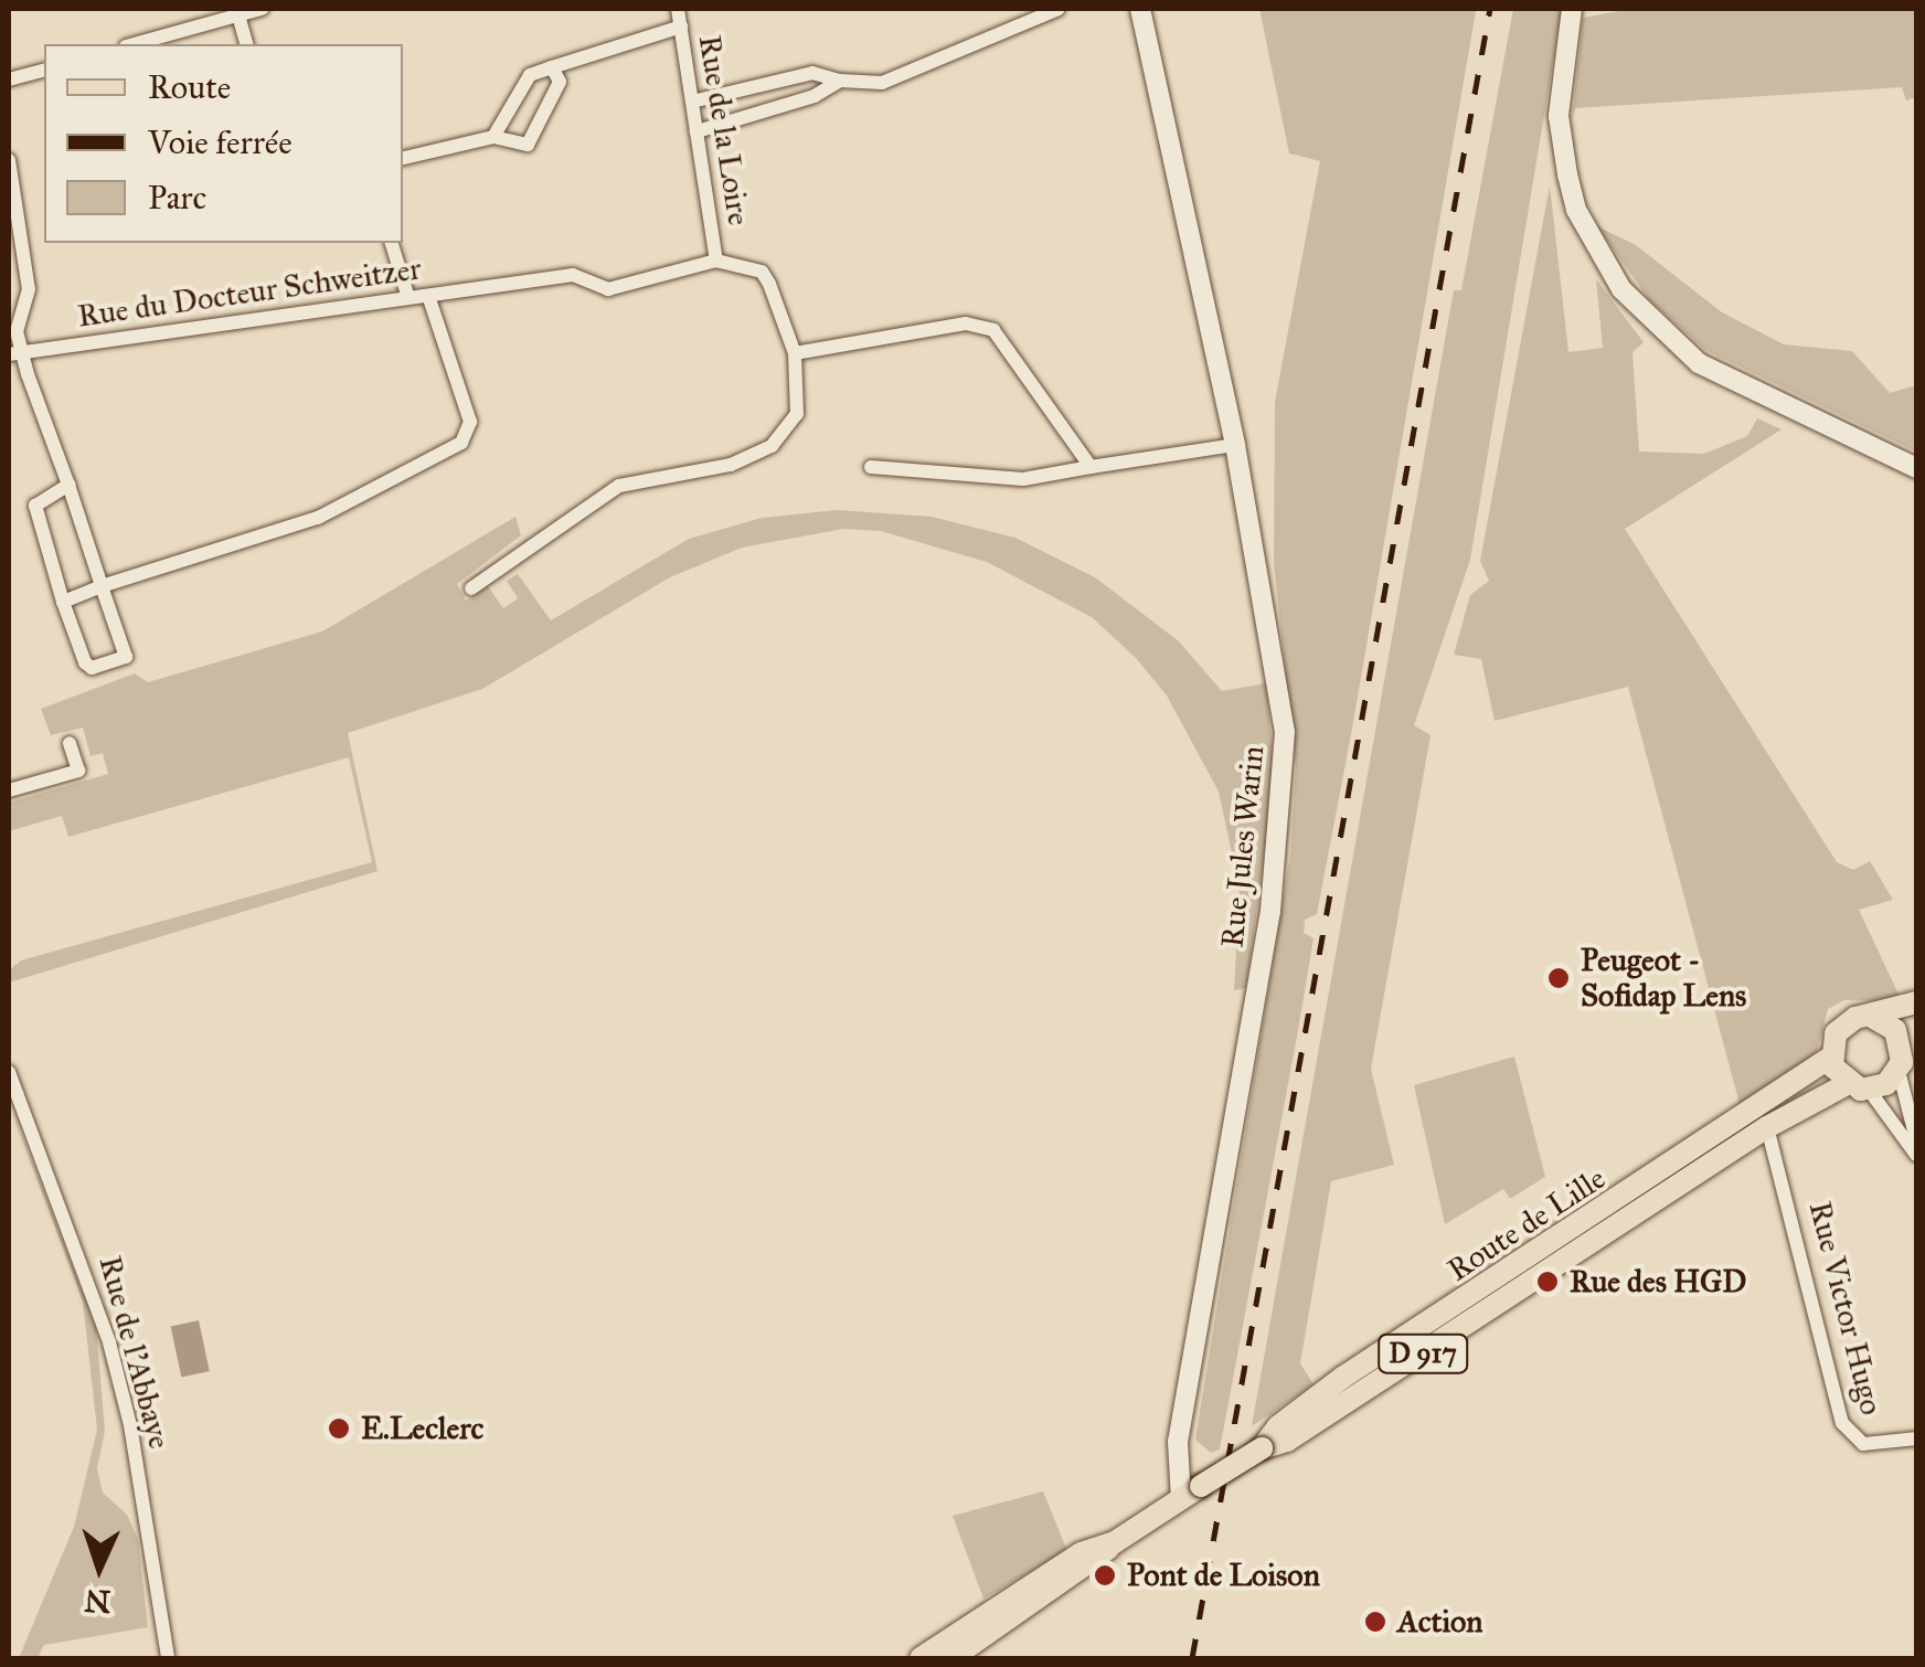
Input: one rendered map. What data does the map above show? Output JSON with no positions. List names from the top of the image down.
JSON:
{
  "streets": {
    "main road": ["Route de Lille", "D 917"],
    "street": [
      "Rue de la Loire",
      "Rue du Docteur Schweitzer",
      "Rue Jules Warin",
      "Rue Victor Hugo",
      "Rue de l'Abbaye"
    ]
  },
  "crossings": [
    ["Rue de la Loire", "Rue du Docteur Schweitzer"],
    ["Rue Jules Warin", "Route de Lille"],
    ["Route de Lille", "Rue Victor Hugo"]
  ],
  "places": [
    "Peugeot - Sofidap Lens",
    "Rue des HGD",
    "E.Leclerc",
    "Pont de Loison",
    "Action"
  ],
  "legend": ["Route", "Voie ferrée", "Parc"],
  "north": "bottom"
}
